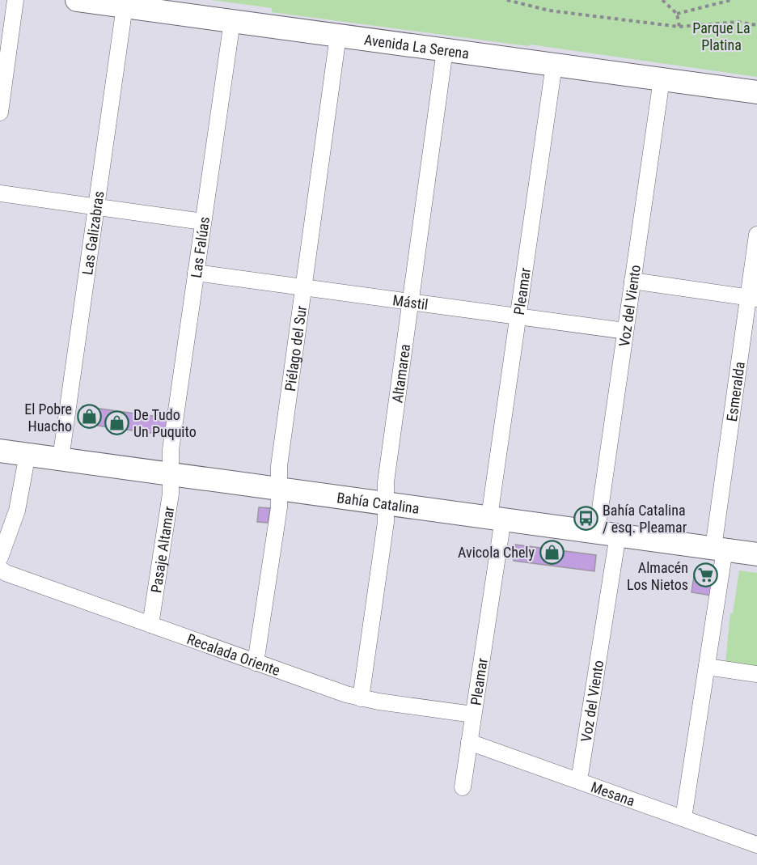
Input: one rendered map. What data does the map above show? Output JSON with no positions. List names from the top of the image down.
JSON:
{
  "streets": {
    "street": [
      "Avenida La Serena",
      "Las Galizabras",
      "Las Falúas",
      "Pleamar",
      "Mástil",
      "Voz del Viento",
      "Piélago del Sur",
      "Altamarea",
      "Esmeralda",
      "Bahía Catalina",
      "Pasaje Altamar",
      "Recalada Oriente",
      "Mesana"
    ]
  },
  "crossings": [
    ["Avenida La Serena", "Las Galizabras"],
    ["Avenida La Serena", "Las Falúas"],
    ["Avenida La Serena", "Pleamar"],
    ["Avenida La Serena", "Voz del Viento"],
    ["Avenida La Serena", "Piélago del Sur"],
    ["Avenida La Serena", "Altamarea"],
    ["Las Galizabras", "Bahía Catalina"],
    ["Las Falúas", "Mástil"],
    ["Las Falúas", "Bahía Catalina"],
    ["Las Falúas", "Pasaje Altamar"],
    ["Pleamar", "Mástil"],
    ["Pleamar", "Bahía Catalina"],
    ["Pleamar", "Recalada Oriente"],
    ["Pleamar", "Mesana"],
    ["Mástil", "Voz del Viento"],
    ["Mástil", "Piélago del Sur"],
    ["Mástil", "Altamarea"],
    ["Voz del Viento", "Bahía Catalina"],
    ["Voz del Viento", "Mesana"],
    ["Piélago del Sur", "Bahía Catalina"],
    ["Piélago del Sur", "Recalada Oriente"],
    ["Altamarea", "Bahía Catalina"],
    ["Altamarea", "Recalada Oriente"],
    ["Esmeralda", "Bahía Catalina"],
    ["Esmeralda", "Mesana"],
    ["Bahía Catalina", "Pasaje Altamar"],
    ["Pasaje Altamar", "Recalada Oriente"]
  ],
  "parks": ["Parque La Platina"],
  "places": {
    "shop": ["El Pobre Huacho", "De Tudo Un Puquito", "Avicola Chely"],
    "bus stop": ["Bahía Catalina / esq. Pleamar"],
    "supermarket": ["Almacén Los Nietos"]
  }
}
